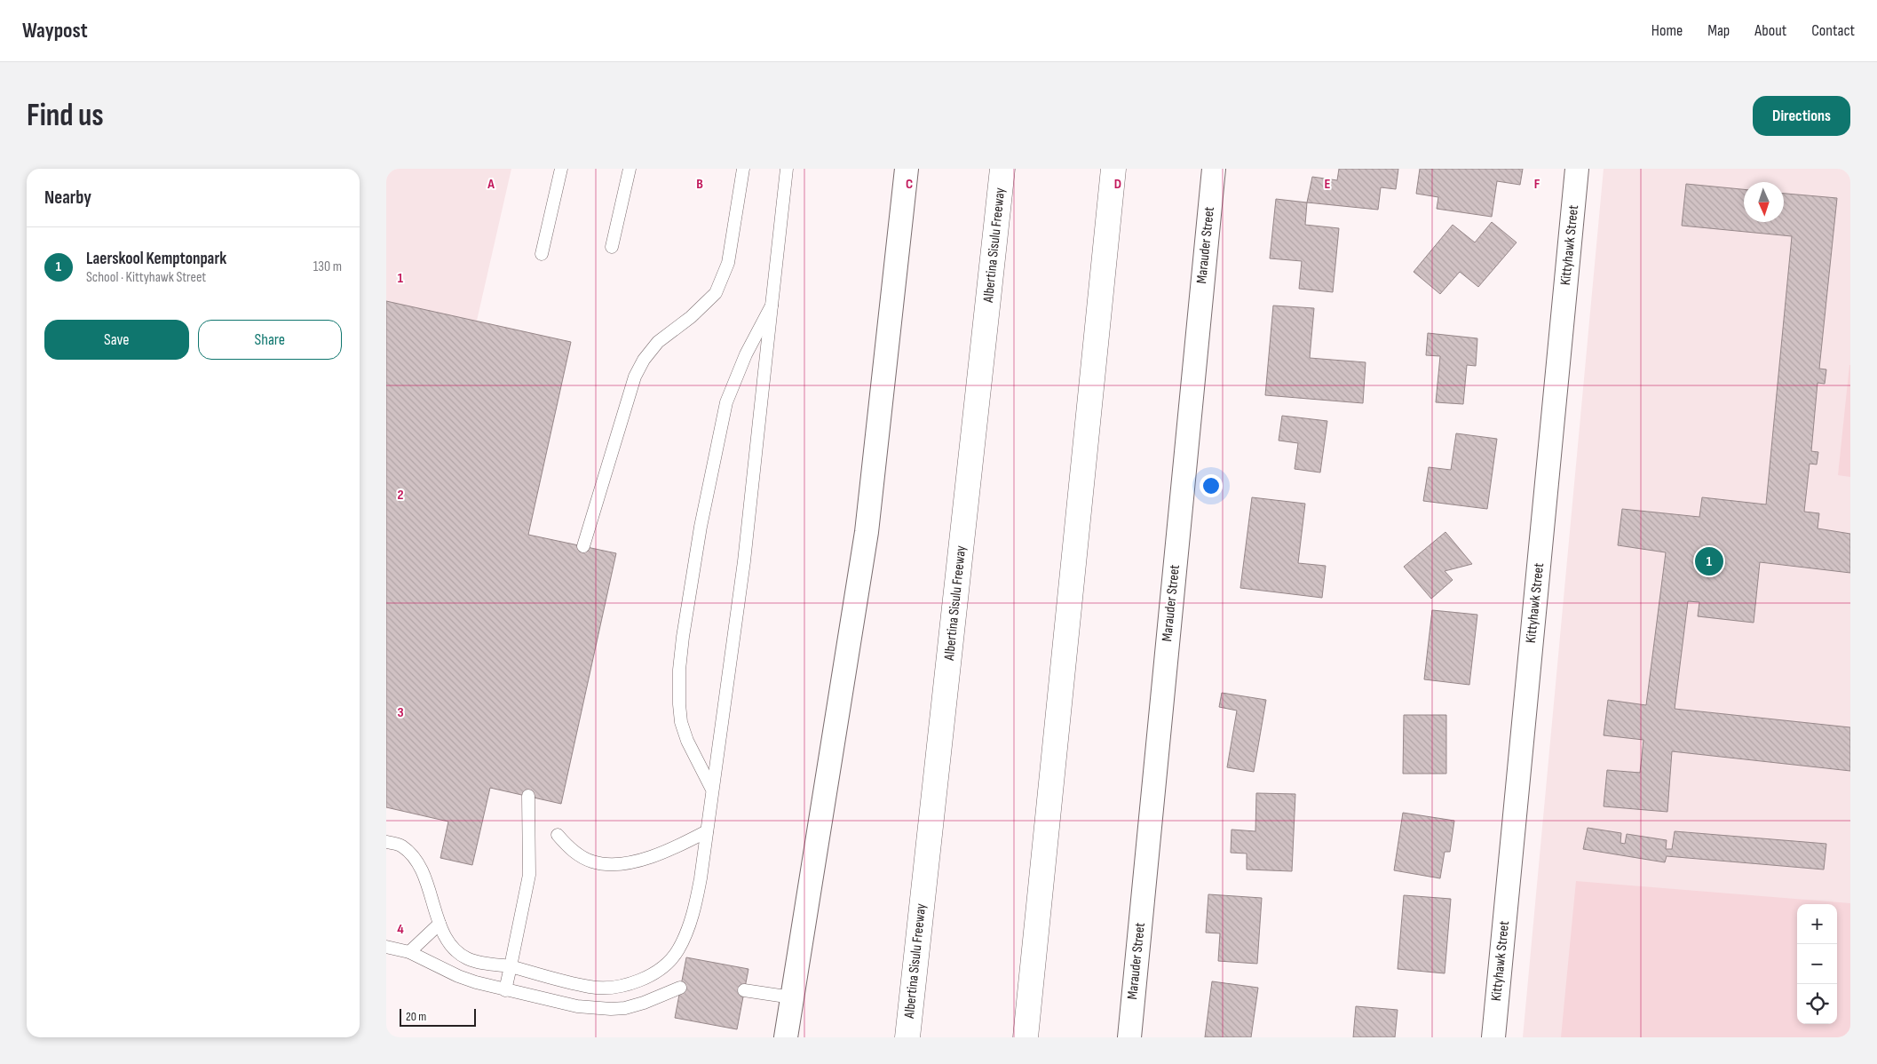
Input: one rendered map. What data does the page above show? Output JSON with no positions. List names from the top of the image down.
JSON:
{
  "streets": {
    "highway": ["Albertina Sisulu Freeway"],
    "street": ["Marauder Street", "Kittyhawk Street"]
  },
  "scale_bar": "20 m",
  "north": "bottom",
  "page": {
    "header": "Waypost",
    "nav": [
      "Home",
      "Map",
      "About",
      "Contact"
    ],
    "buttons": [
      "Directions",
      ["Save", "Share"]
    ],
    "title": "Find us",
    "heading": "Nearby",
    "list": [
      {
        "mark": "1",
        "name": "Laerskool Kemptonpark",
        "note": "School · Kittyhawk Street",
        "value": "130 m"
      }
    ],
    "pins": "1",
    "map_buttons": ["+", "−"],
    "scale": "20 m"
  },
  "grid": {
    "columns": [
      "A",
      "B",
      "C",
      "D",
      "E",
      "F"
    ],
    "rows": [
      "1",
      "2",
      "3",
      "4"
    ]
  }
}
